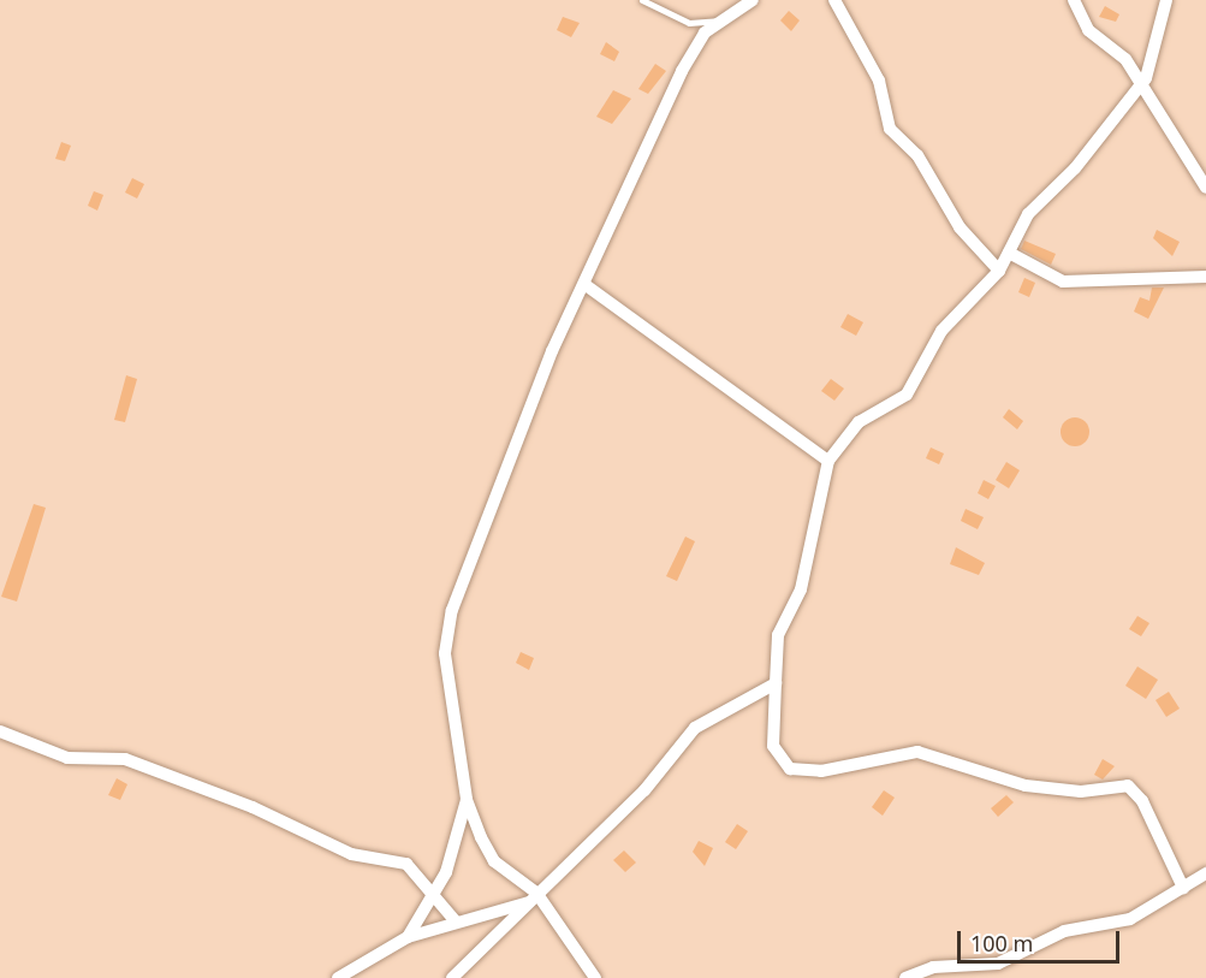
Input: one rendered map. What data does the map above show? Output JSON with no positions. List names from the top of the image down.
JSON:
{
  "scale_bar": "100 m"
}
